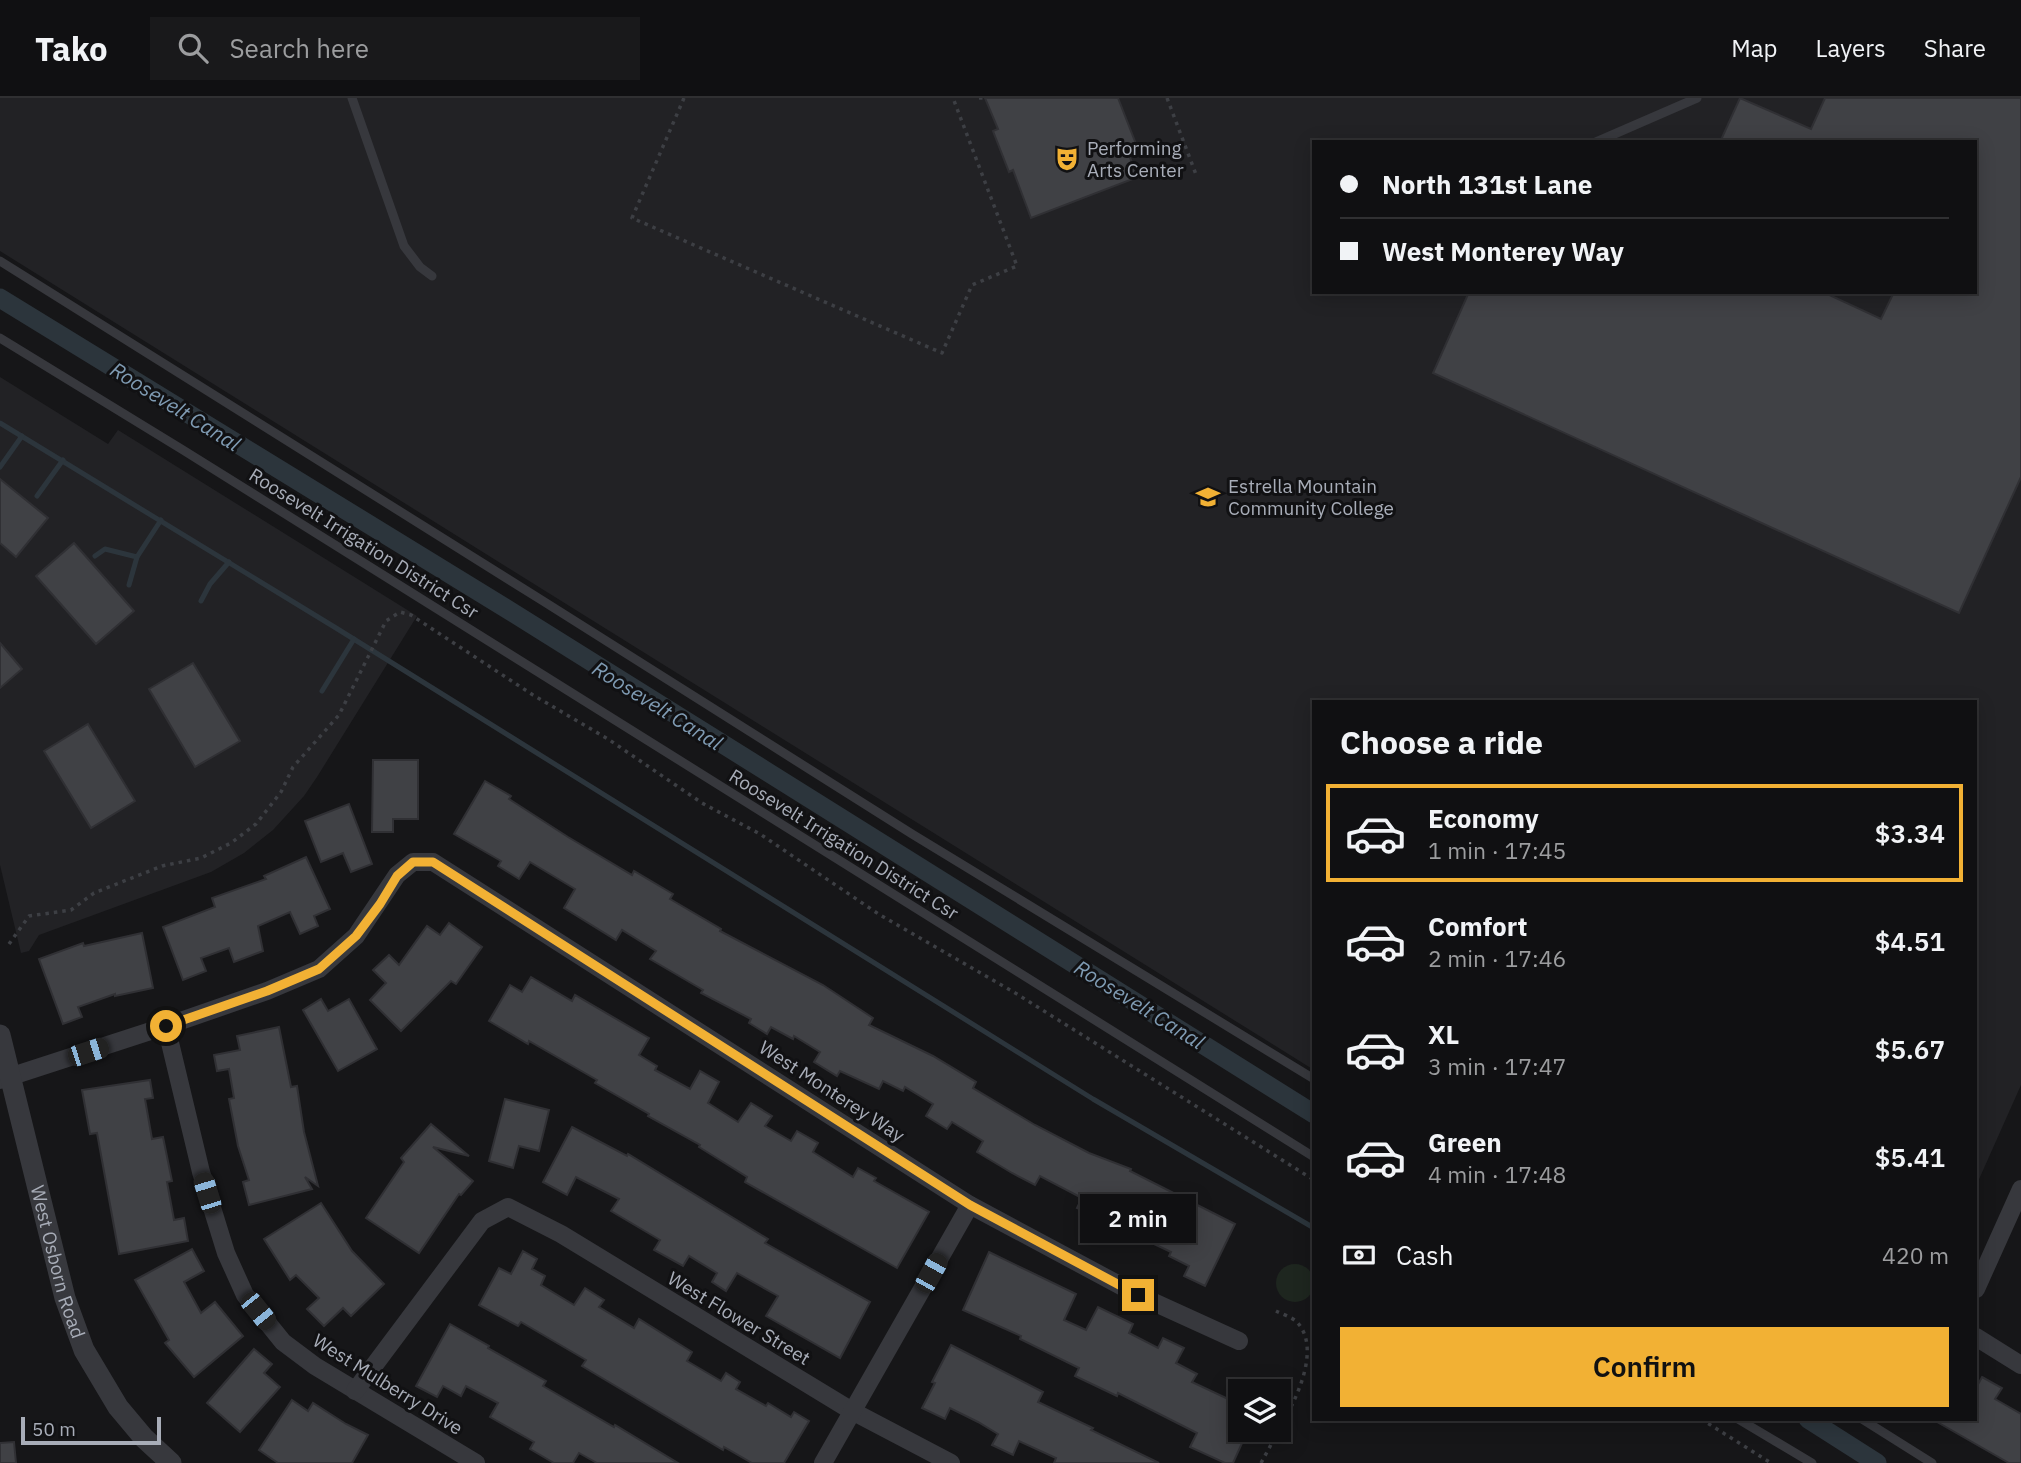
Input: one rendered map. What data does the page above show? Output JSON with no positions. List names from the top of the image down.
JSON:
{
  "streets": {
    "street": [
      "West Monterey Way",
      "West Osborn Road",
      "West Flower Street",
      "West Mulberry Drive"
    ],
    "lane": ["Roosevelt Irrigation District Csr"]
  },
  "crossings": [
    ["West Monterey Way", "West Mulberry Drive"],
    ["West Flower Street", "West Mulberry Drive"]
  ],
  "water": ["Roosevelt Canal"],
  "places": {
    "theatre": ["Performing Arts Center"],
    "school or university": ["Estrella Mountain Community College"]
  },
  "scale_bar": "50 m",
  "page": {
    "header": "Tako",
    "search": "Search here",
    "nav": ["Map", "Layers", "Share"],
    "banner": ["North 131st Lane", "West Monterey Way"],
    "heading": "Choose a ride",
    "list": [
      {
        "name": "Economy",
        "note": "1 min · 17:45",
        "value": "$3.34"
      },
      {
        "name": "Comfort",
        "note": "2 min · 17:46",
        "value": "$4.51"
      },
      {
        "name": "XL",
        "note": "3 min · 17:47",
        "value": "$5.67"
      },
      {
        "name": "Green",
        "note": "4 min · 17:48",
        "value": "$5.41"
      }
    ],
    "bubble": "2 min",
    "pay": ["Cash", "420 m"],
    "buttons": "Confirm",
    "scale": "50 m"
  }
}
